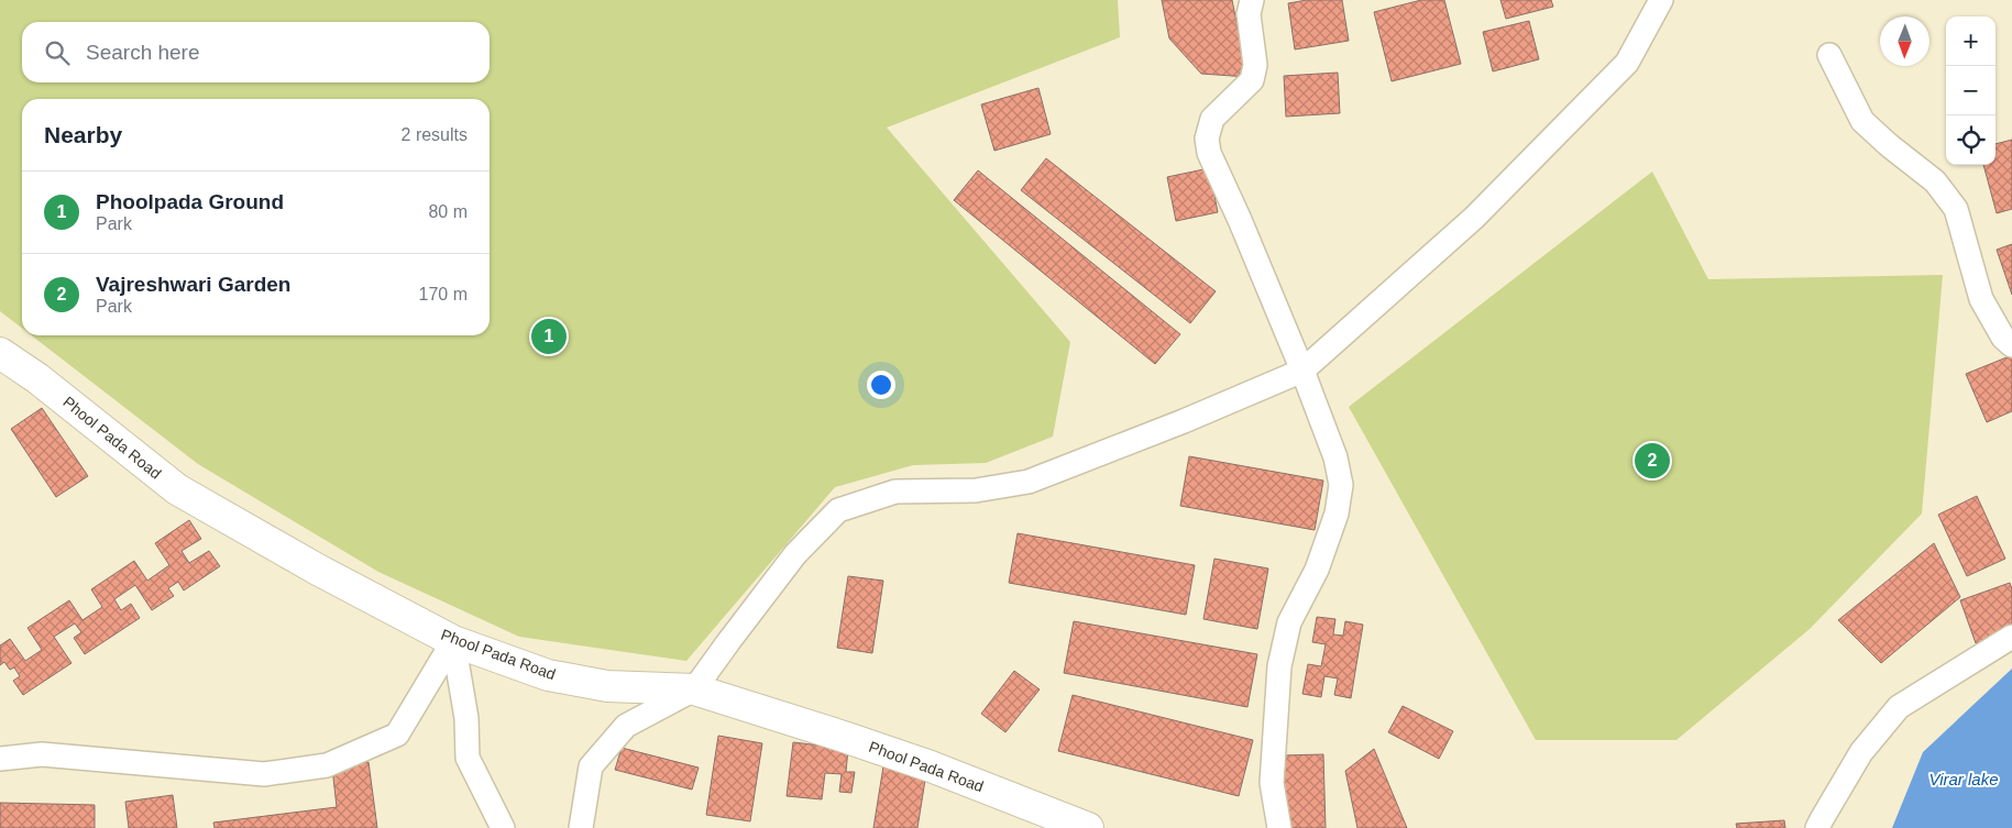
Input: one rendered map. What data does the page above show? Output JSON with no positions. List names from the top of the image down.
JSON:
{
  "streets": {
    "street": ["Phool Pada Road"]
  },
  "water": ["Virar lake"],
  "north": "bottom",
  "page": {
    "map_buttons": ["+", "−"],
    "search": "Search here",
    "heading": ["Nearby", "2 results"],
    "list": [
      {
        "mark": "1",
        "name": "Phoolpada Ground",
        "note": "Park",
        "value": "80 m"
      },
      {
        "mark": "2",
        "name": "Vajreshwari Garden",
        "note": "Park",
        "value": "170 m"
      }
    ],
    "pins": ["1", "2"]
  }
}
